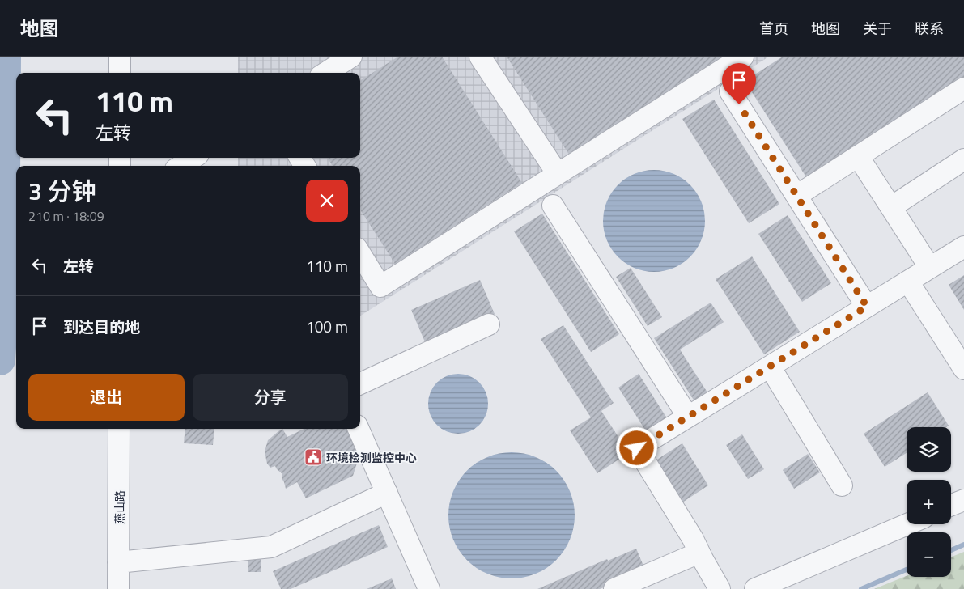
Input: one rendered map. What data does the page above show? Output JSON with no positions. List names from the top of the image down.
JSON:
{
  "streets": {
    "street": ["燕山路"]
  },
  "places": {
    "public building": ["环境检测监控中心"]
  },
  "page": {
    "header": "地图",
    "nav": [
      "首页",
      "地图",
      "关于",
      "联系"
    ],
    "turn": ["110 m", "左转"],
    "heading": ["3 分钟", "210 m · 18:09"],
    "list": [
      {
        "name": "左转",
        "value": "110 m"
      },
      {
        "name": "到达目的地",
        "value": "100 m"
      }
    ],
    "buttons": ["退出", "分享"],
    "map_buttons": ["+", "−"]
  }
}
